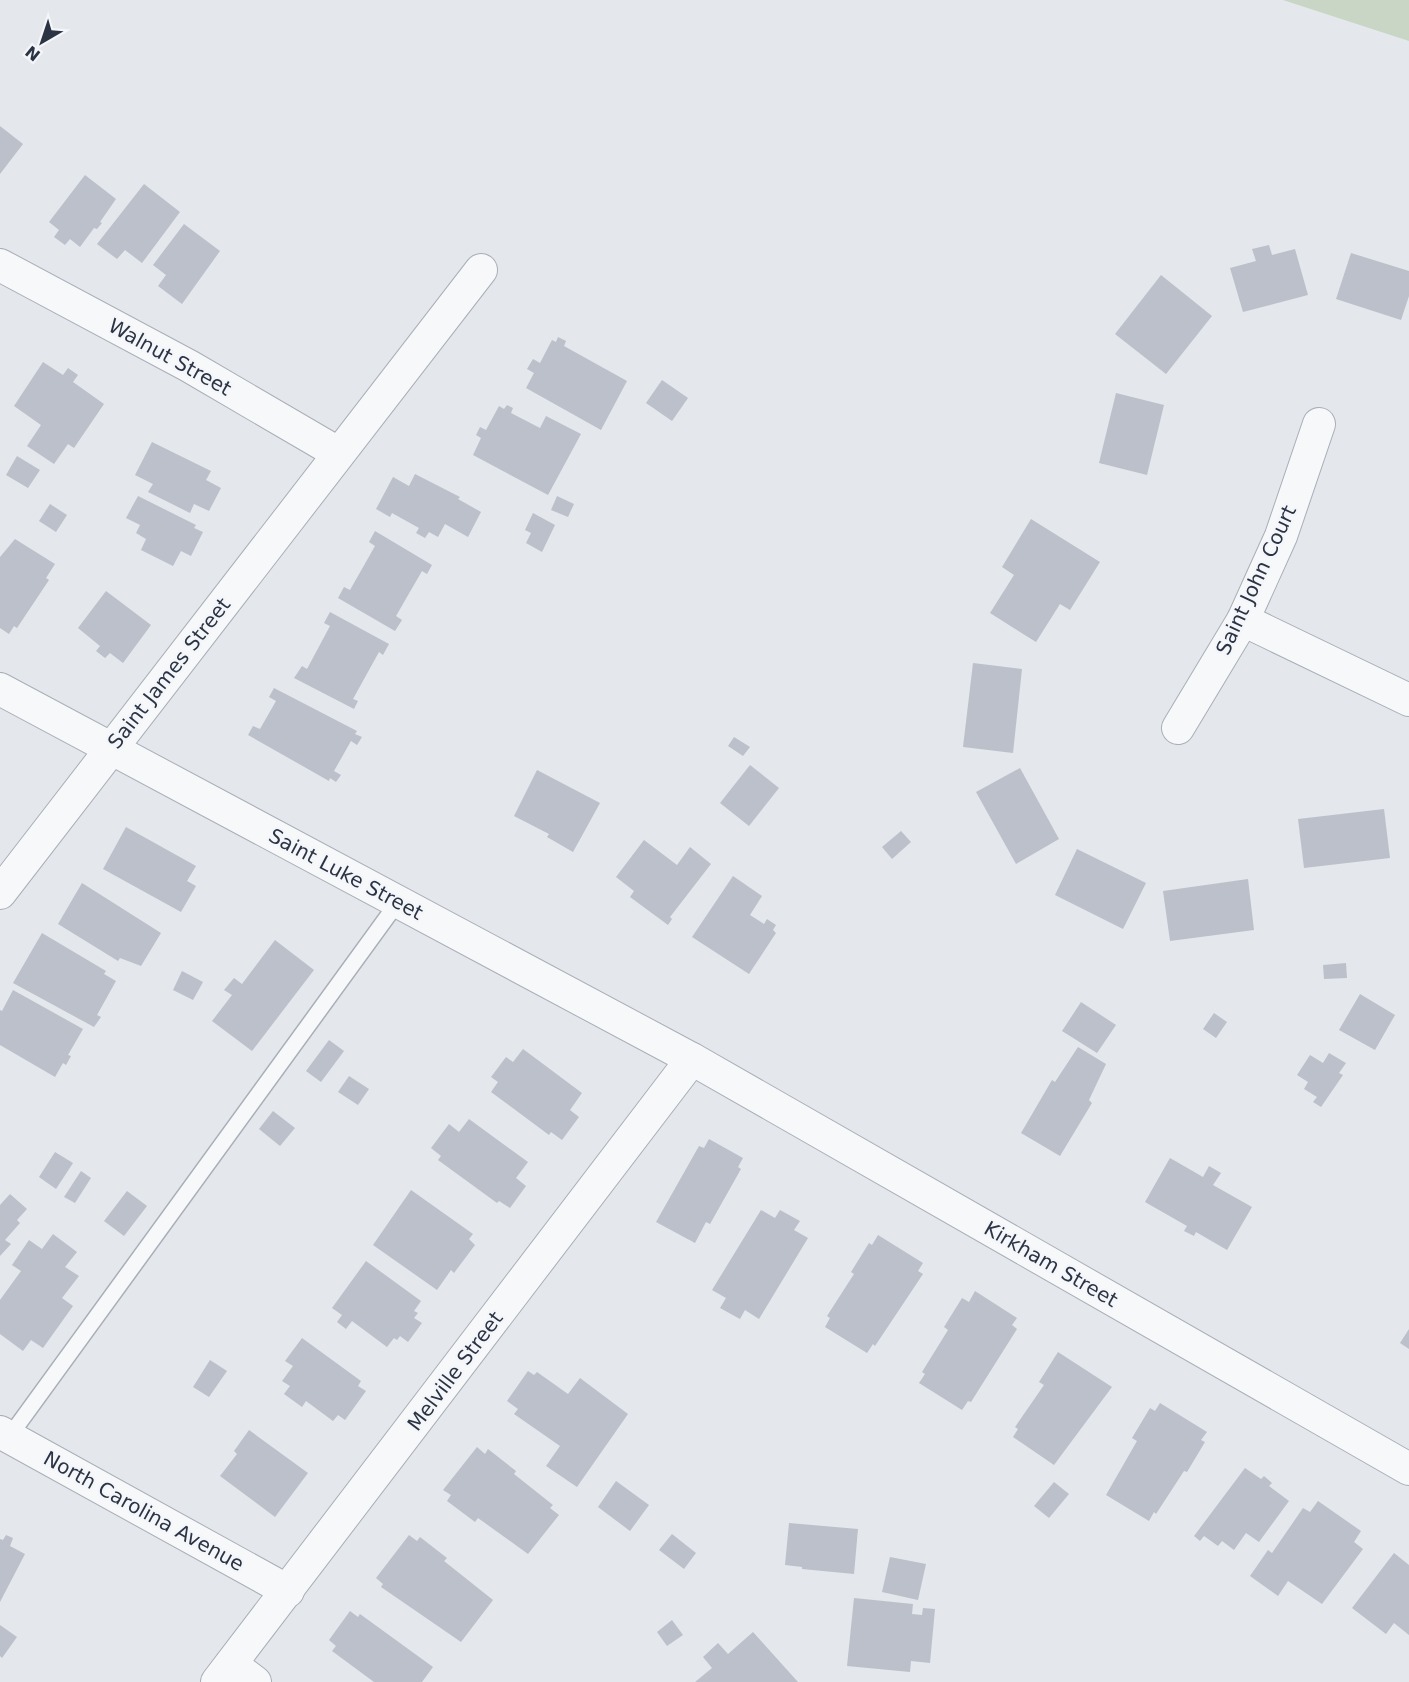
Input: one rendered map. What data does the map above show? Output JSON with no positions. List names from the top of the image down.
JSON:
{
  "streets": {
    "street": [
      "Walnut Street",
      "Saint John Court",
      "Saint James Street",
      "Saint Luke Street",
      "Kirkham Street",
      "Melville Street",
      "North Carolina Avenue"
    ]
  },
  "crossings": [
    ["Walnut Street", "Saint James Street"],
    ["Saint James Street", "Saint Luke Street"],
    ["Saint Luke Street", "Kirkham Street"],
    ["Saint Luke Street", "Melville Street"],
    ["Kirkham Street", "Melville Street"],
    ["Melville Street", "North Carolina Avenue"]
  ],
  "north": "bottom left"
}
